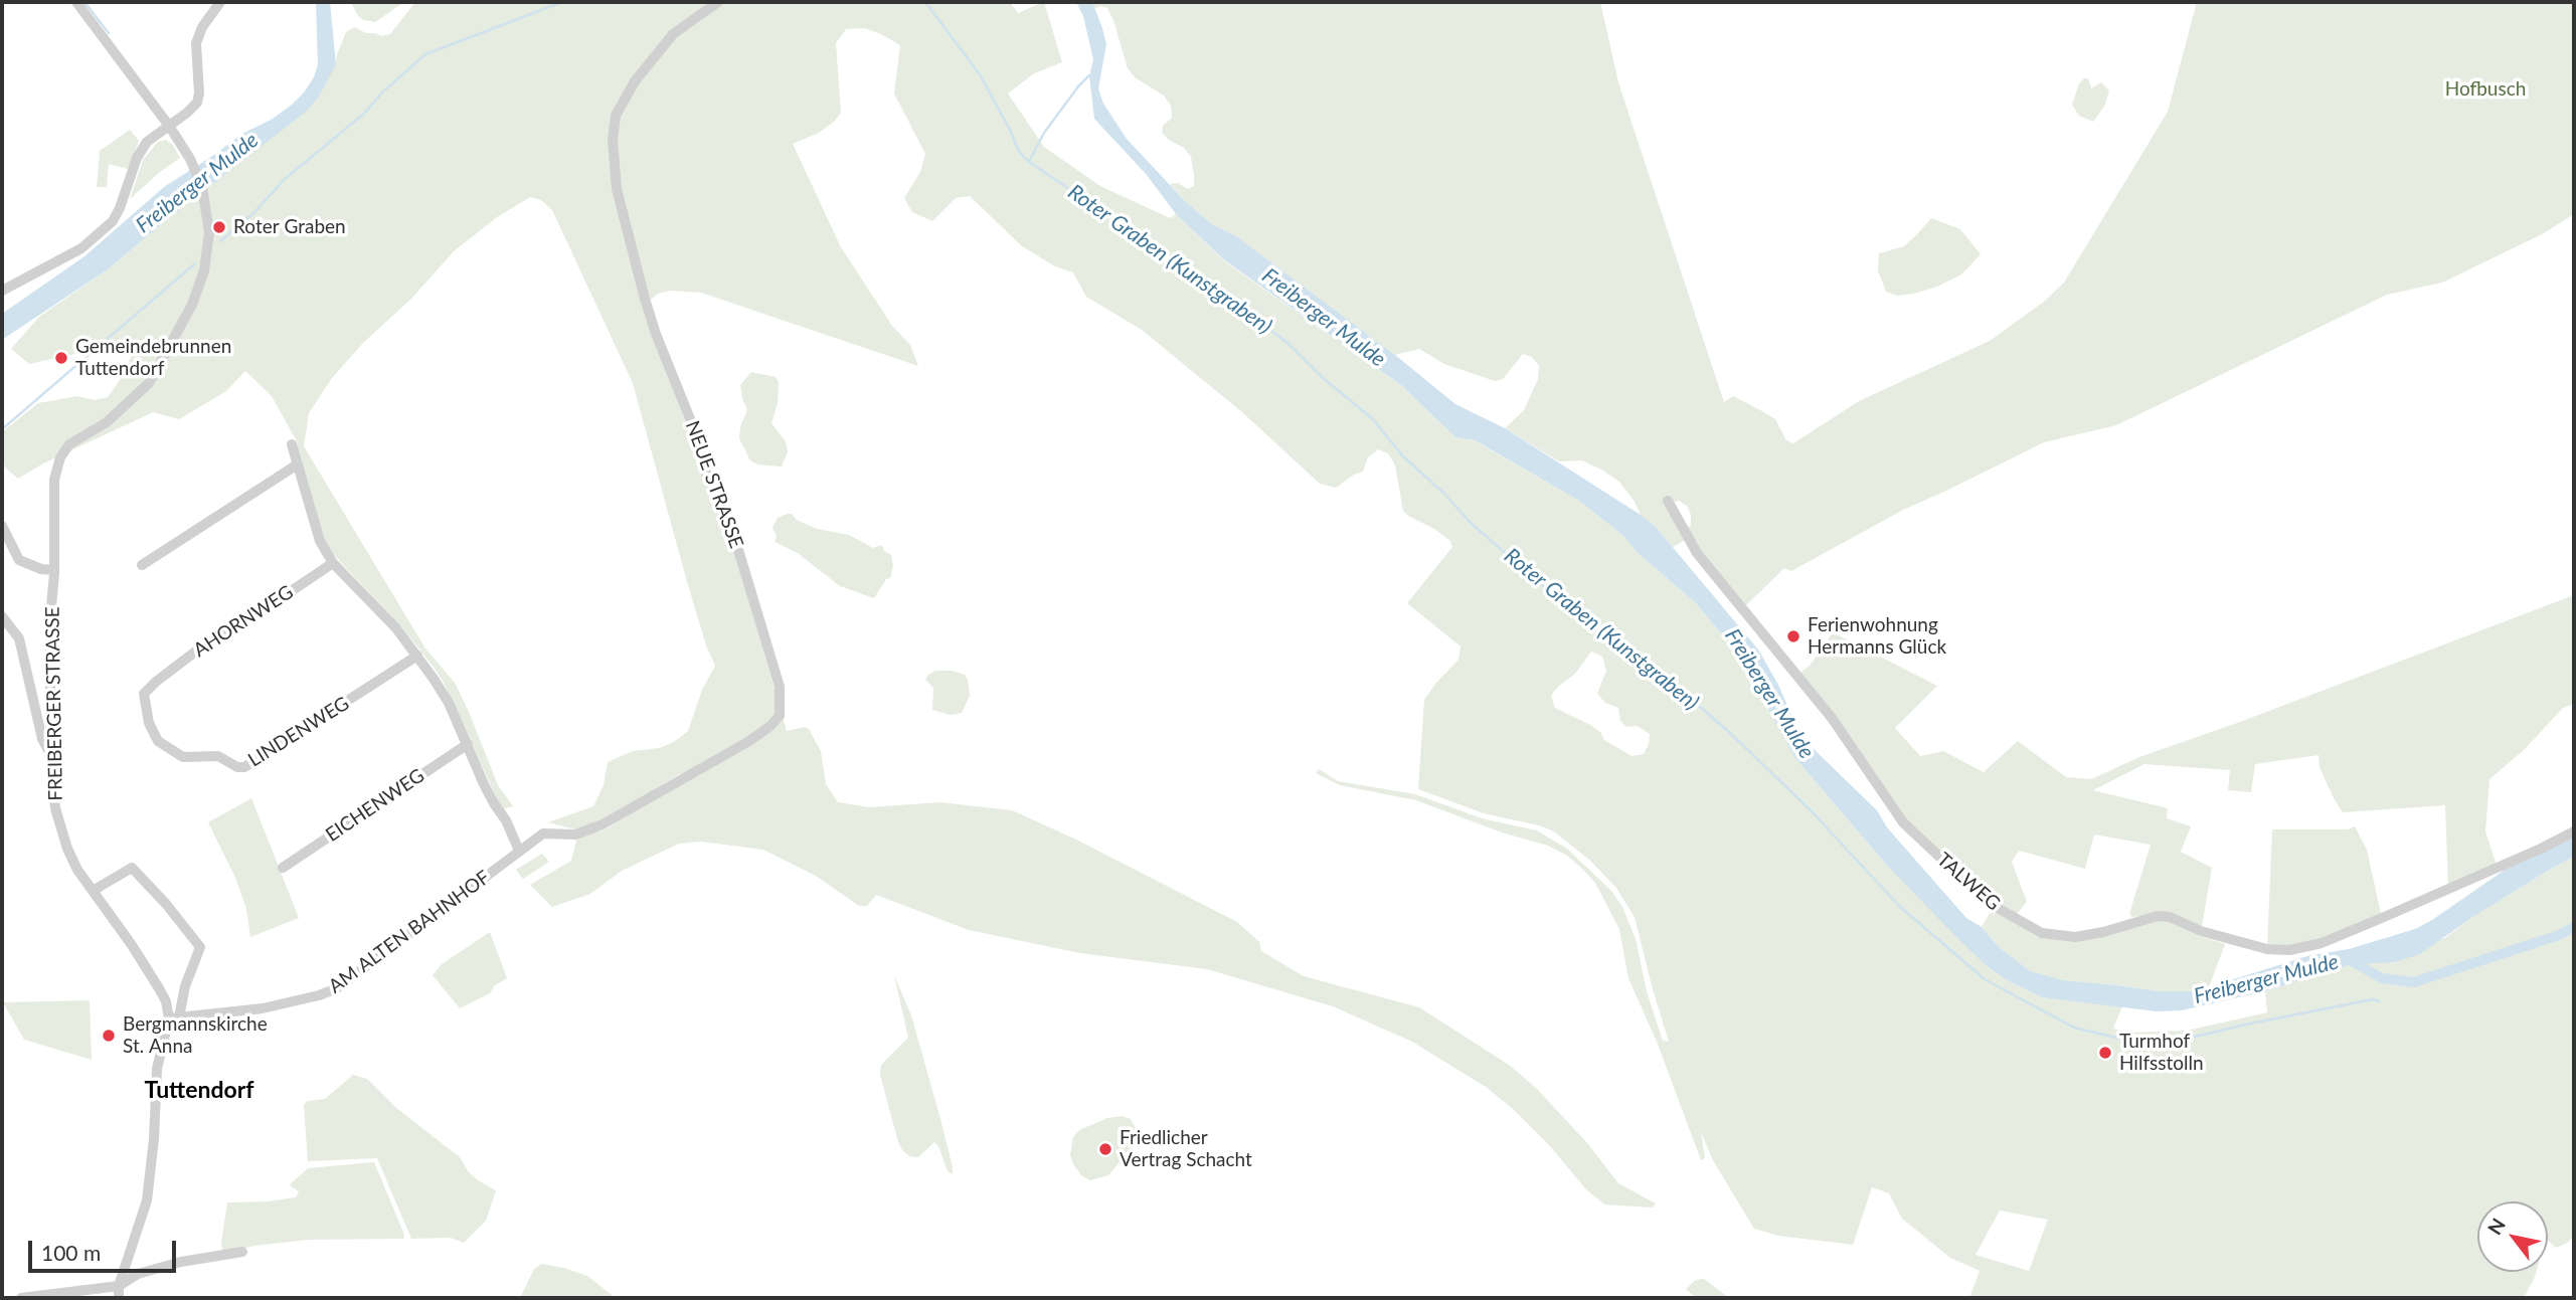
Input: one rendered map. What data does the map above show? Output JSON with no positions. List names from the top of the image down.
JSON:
{
  "streets": {
    "street": [
      "NEUE STRASSE",
      "AHORNWEG",
      "FREIBERGER STRASSE",
      "LINDENWEG",
      "EICHENWEG",
      "TALWEG",
      "AM ALTEN BAHNHOF"
    ]
  },
  "crossings": [
    ["NEUE STRASSE", "AM ALTEN BAHNHOF"],
    ["AHORNWEG", "LINDENWEG"],
    ["FREIBERGER STRASSE", "AM ALTEN BAHNHOF"]
  ],
  "districts": ["Tuttendorf"],
  "water": ["Freiberger Mulde", "Roter Graben (Kunstgraben)"],
  "parks": ["Hofbusch"],
  "places": [
    "Roter Graben",
    "Gemeindebrunnen Tuttendorf",
    "Ferienwohnung Hermanns Glück",
    "Bergmannskirche St. Anna",
    "Turmhof Hilfsstolln",
    "Friedlicher Vertrag Schacht"
  ],
  "scale_bar": "100 m",
  "north": "top left"
}
